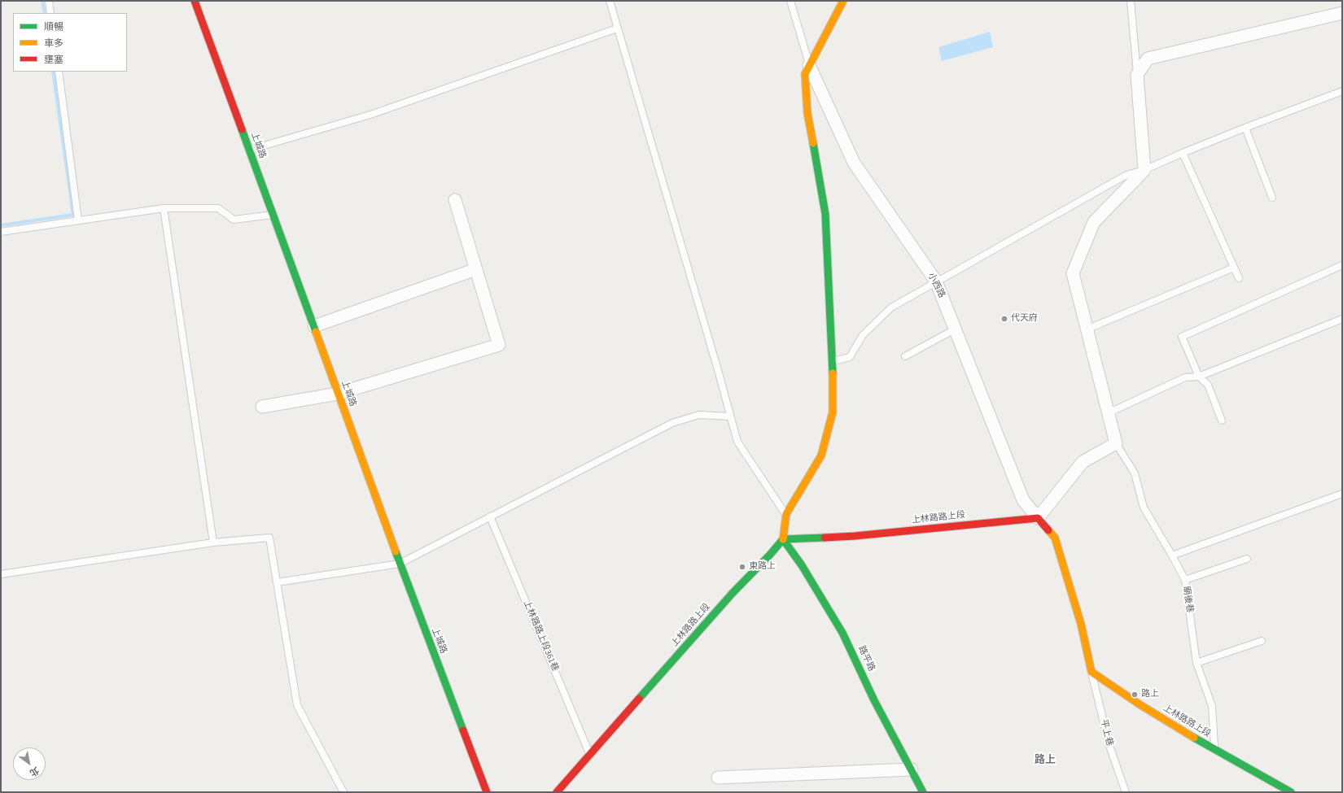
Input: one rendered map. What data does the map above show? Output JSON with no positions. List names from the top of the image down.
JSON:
{
  "streets": {
    "street": [
      "上城路",
      "小西路",
      "上林路路上段",
      "路平路"
    ],
    "lane": ["廟後巷", "上林路路上段361巷", "平上巷"]
  },
  "crossings": [
    ["小西路", "上林路路上段"],
    ["上林路路上段", "廟後巷"],
    ["上林路路上段", "上林路路上段361巷"],
    ["上林路路上段", "路平路"],
    ["上林路路上段", "平上巷"]
  ],
  "districts": ["路上"],
  "places": ["代天府", "東路上", "路上"],
  "legend": ["順暢", "車多", "壅塞"],
  "north": "bottom right"
}
